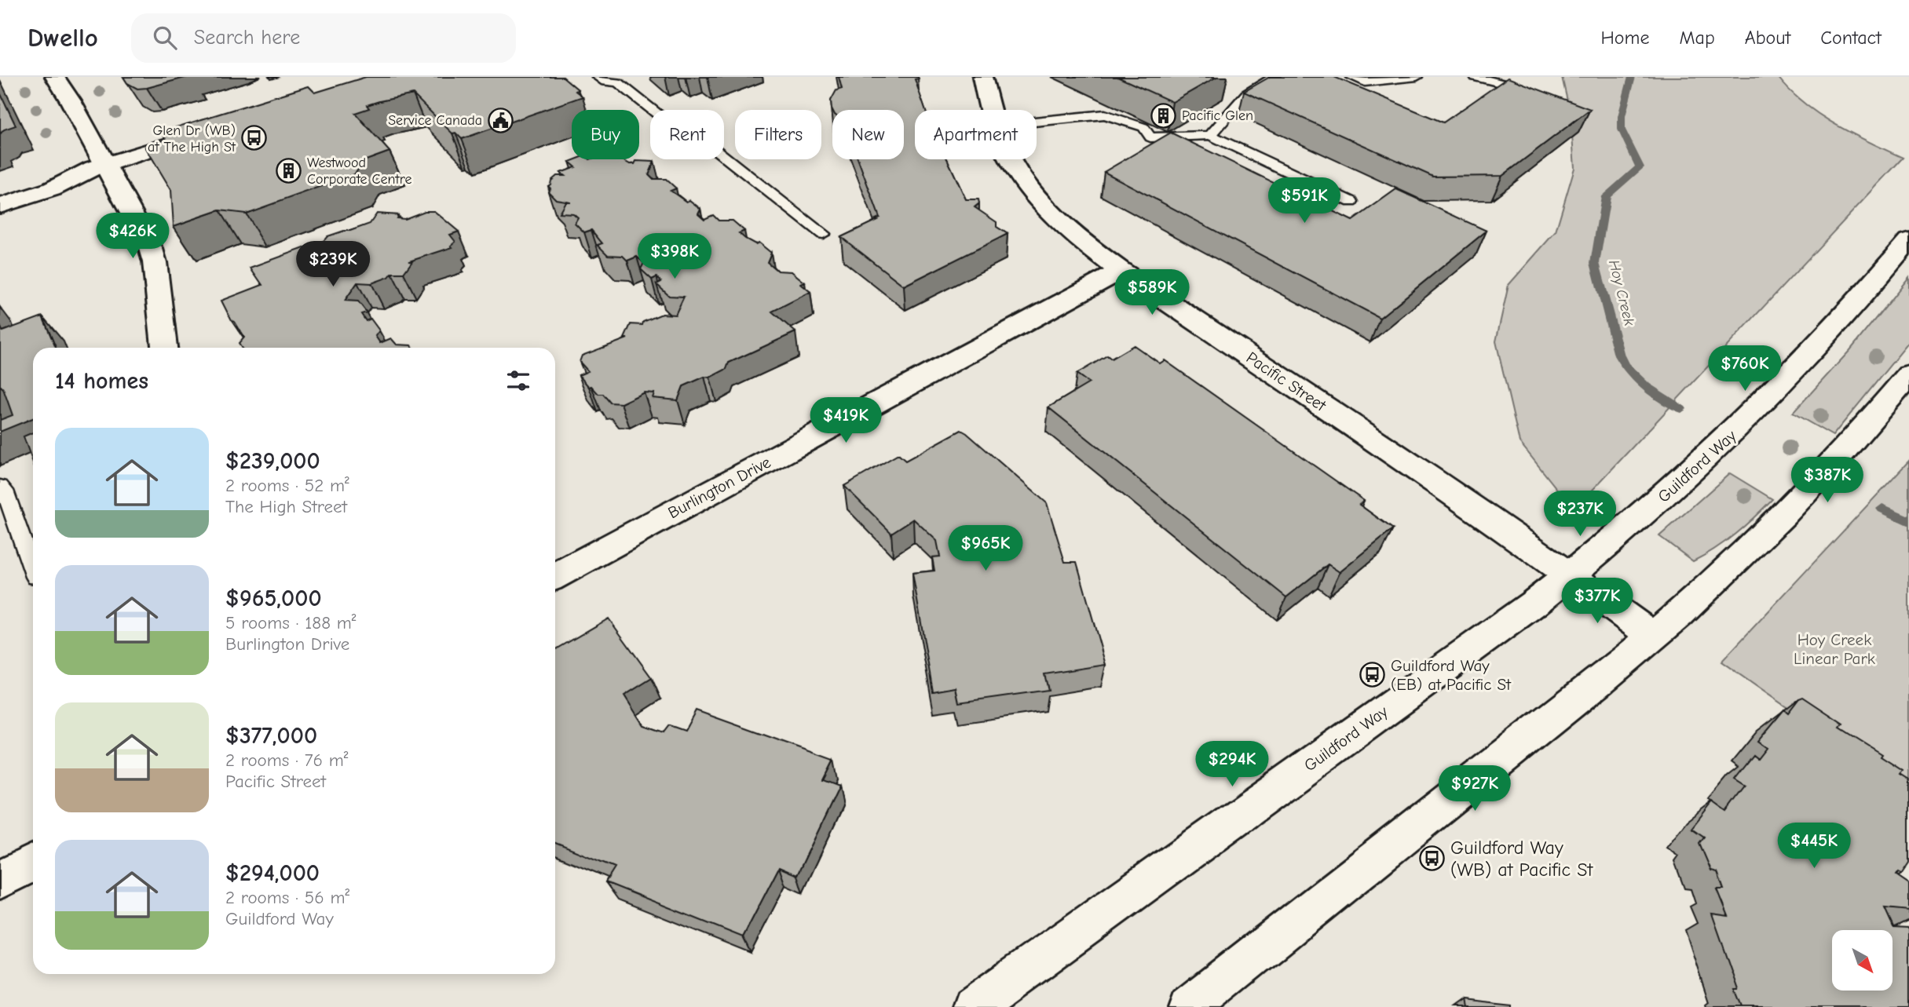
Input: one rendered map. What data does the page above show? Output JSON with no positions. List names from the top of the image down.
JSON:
{
  "streets": {
    "street": ["Pacific Street", "Guildford Way", "Burlington Drive"]
  },
  "crossings": [
    ["Pacific Street", "Guildford Way"],
    ["Pacific Street", "Burlington Drive"]
  ],
  "water": ["Hoy Creek"],
  "parks": ["Hoy Creek Linear Park"],
  "places": {
    "building": ["Pacific Glen", "Westwood Corporate Centre"],
    "public building": ["Service Canada"],
    "bus stop": ["Glen Dr (WB) at The High St", "Guildford Way (EB) at Pacific St", "Guildford Way (WB) at Pacific St"]
  },
  "north": "bottom right",
  "page": {
    "header": "Dwello",
    "search": "Search here",
    "nav": [
      "Home",
      "Map",
      "About",
      "Contact"
    ],
    "chip": [
      "Buy",
      "Rent",
      "Filters",
      "New",
      "Apartment"
    ],
    "price": [
      "$591K",
      "$426K",
      "$398K",
      "$239K",
      "$589K",
      "$760K",
      "$419K",
      "$387K",
      "$237K",
      "$965K",
      "$377K",
      "$294K",
      "$927K",
      "$445K"
    ],
    "heading": "14 homes",
    "list": [
      {
        "name": "$239,000",
        "note": "2 rooms · 52 m² · The High Street"
      },
      {
        "name": "$965,000",
        "note": "5 rooms · 188 m² · Burlington Drive"
      },
      {
        "name": "$377,000",
        "note": "2 rooms · 76 m² · Pacific Street"
      },
      {
        "name": "$294,000",
        "note": "2 rooms · 56 m² · Guildford Way"
      }
    ]
  }
}
